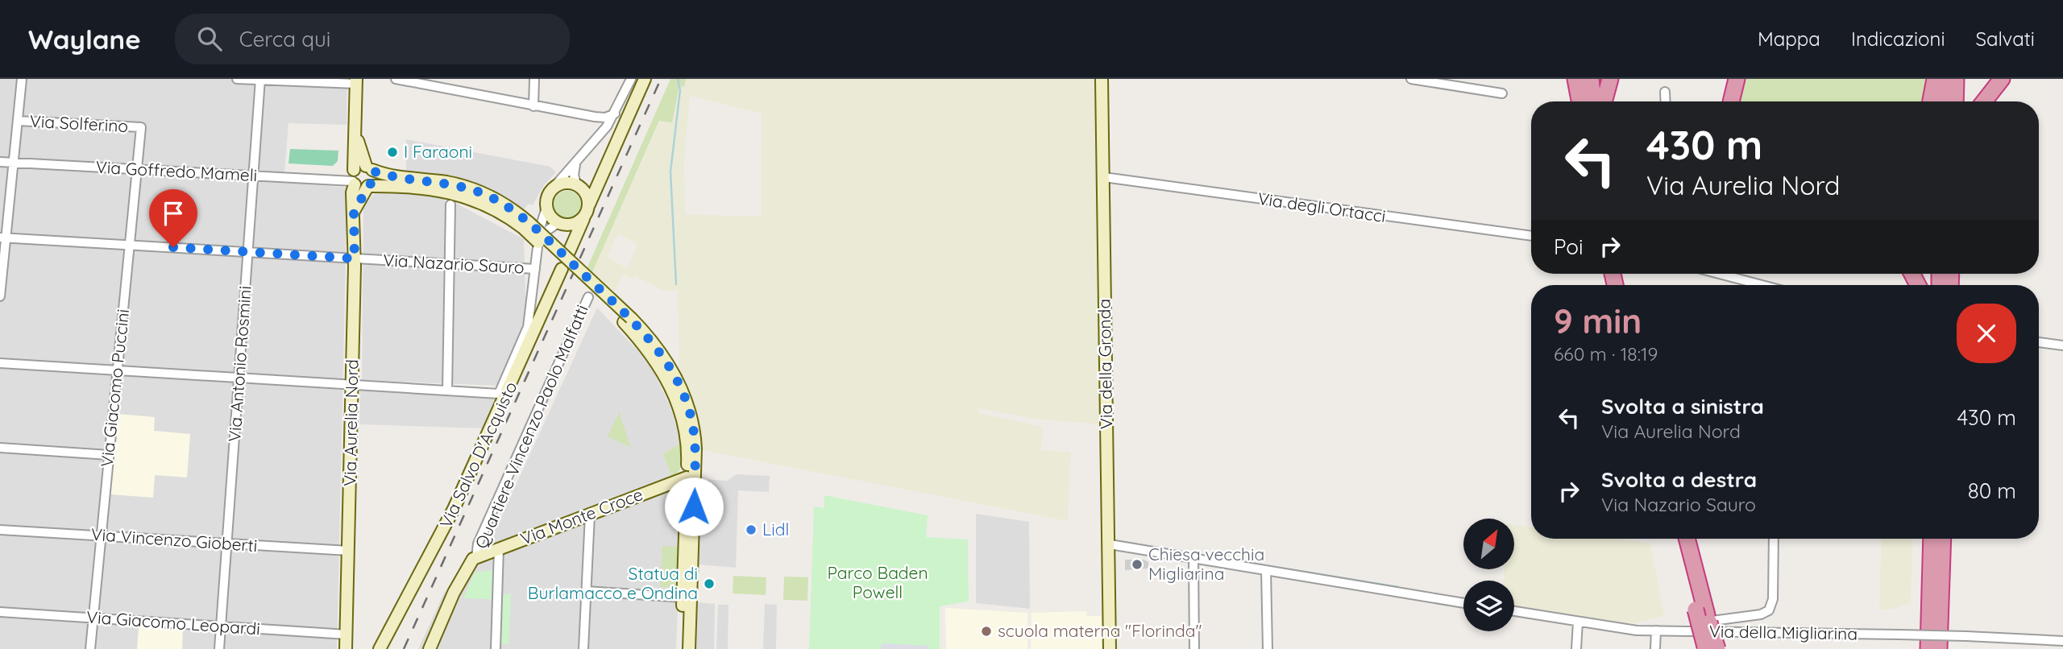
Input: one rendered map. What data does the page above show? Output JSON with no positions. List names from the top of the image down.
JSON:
{
  "streets": {
    "street": [
      "Via Solferino",
      "Via Goffredo Mameli",
      "Via degli Ortacci",
      "Via Nazario Sauro",
      "Via Antonio Rosmini",
      "Via della Gronda",
      "Via Giacomo Puccini",
      "Via Aurelia Nord",
      "Quartiere Vincenzo Paolo Malfatti",
      "Via Salvo D'Acquisto",
      "Via Monte Croce",
      "Via Vincenzo Gioberti",
      "Via Giacomo Leopardi",
      "Via della Migliarina"
    ]
  },
  "crossings": [
    ["Via Solferino", "Via Giacomo Puccini"],
    ["Via Goffredo Mameli", "Via Antonio Rosmini"],
    ["Via Goffredo Mameli", "Via Giacomo Puccini"],
    ["Via Goffredo Mameli", "Via Aurelia Nord"],
    ["Via degli Ortacci", "Via della Gronda"],
    ["Via Nazario Sauro", "Via Antonio Rosmini"],
    ["Via Nazario Sauro", "Via Giacomo Puccini"],
    ["Via Nazario Sauro", "Via Aurelia Nord"],
    ["Via Antonio Rosmini", "Via Vincenzo Gioberti"],
    ["Via Antonio Rosmini", "Via Giacomo Leopardi"],
    ["Via Giacomo Puccini", "Via Vincenzo Gioberti"],
    ["Via Giacomo Puccini", "Via Giacomo Leopardi"],
    ["Via Aurelia Nord", "Via Vincenzo Gioberti"],
    ["Via Aurelia Nord", "Via Giacomo Leopardi"],
    ["Quartiere Vincenzo Paolo Malfatti", "Via Monte Croce"]
  ],
  "parks": ["Parco Baden Powell"],
  "places": [
    "I Faraoni",
    "Lidl",
    "Chiesa vecchia Migliarina",
    "Statua di Burlamacco e Ondina",
    "scuola materna \"Florinda\""
  ],
  "north": "top right",
  "page": {
    "header": "Waylane",
    "search": "Cerca qui",
    "nav": ["Mappa", "Indicazioni", "Salvati"],
    "turn": ["430 m", "Via Aurelia Nord"],
    "then": "Poi",
    "heading": ["9 min", "660 m · 18:19"],
    "list": [
      {
        "name": "Svolta a sinistra",
        "note": "Via Aurelia Nord",
        "value": "430 m"
      },
      {
        "name": "Svolta a destra",
        "note": "Via Nazario Sauro",
        "value": "80 m"
      }
    ]
  }
}
